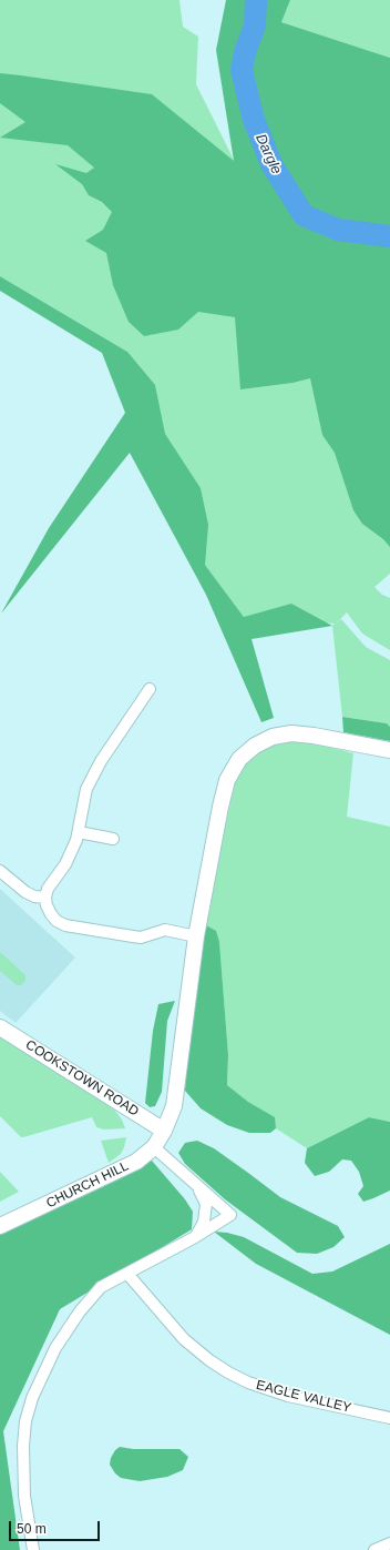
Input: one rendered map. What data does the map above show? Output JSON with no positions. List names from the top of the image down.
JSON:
{
  "streets": {
    "main road": ["COOKSTOWN ROAD", "CHURCH HILL"],
    "street": ["EAGLE VALLEY"]
  },
  "crossings": [
    ["COOKSTOWN ROAD", "CHURCH HILL"]
  ],
  "water": ["Dargle"],
  "scale_bar": "50 m"
}
